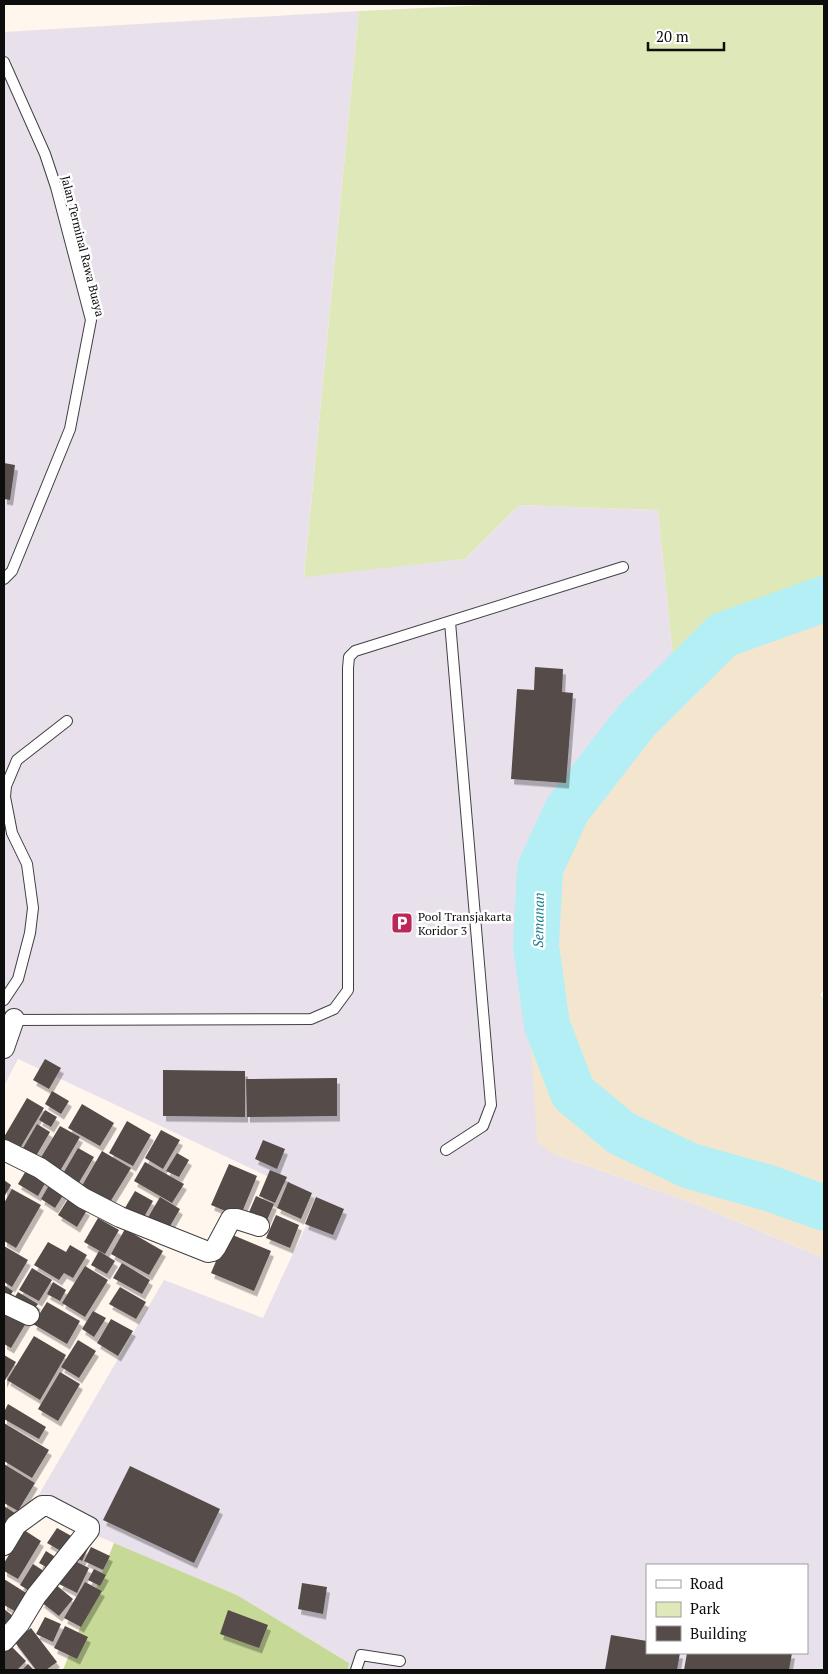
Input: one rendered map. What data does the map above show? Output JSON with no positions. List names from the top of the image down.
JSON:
{
  "streets": {
    "lane": ["Jalan Terminal Rawa Buaya"]
  },
  "water": ["Semanan"],
  "places": {
    "parking": ["Pool Transjakarta Koridor 3"]
  },
  "legend": ["Road", "Park", "Building"],
  "scale_bar": "20 m"
}
